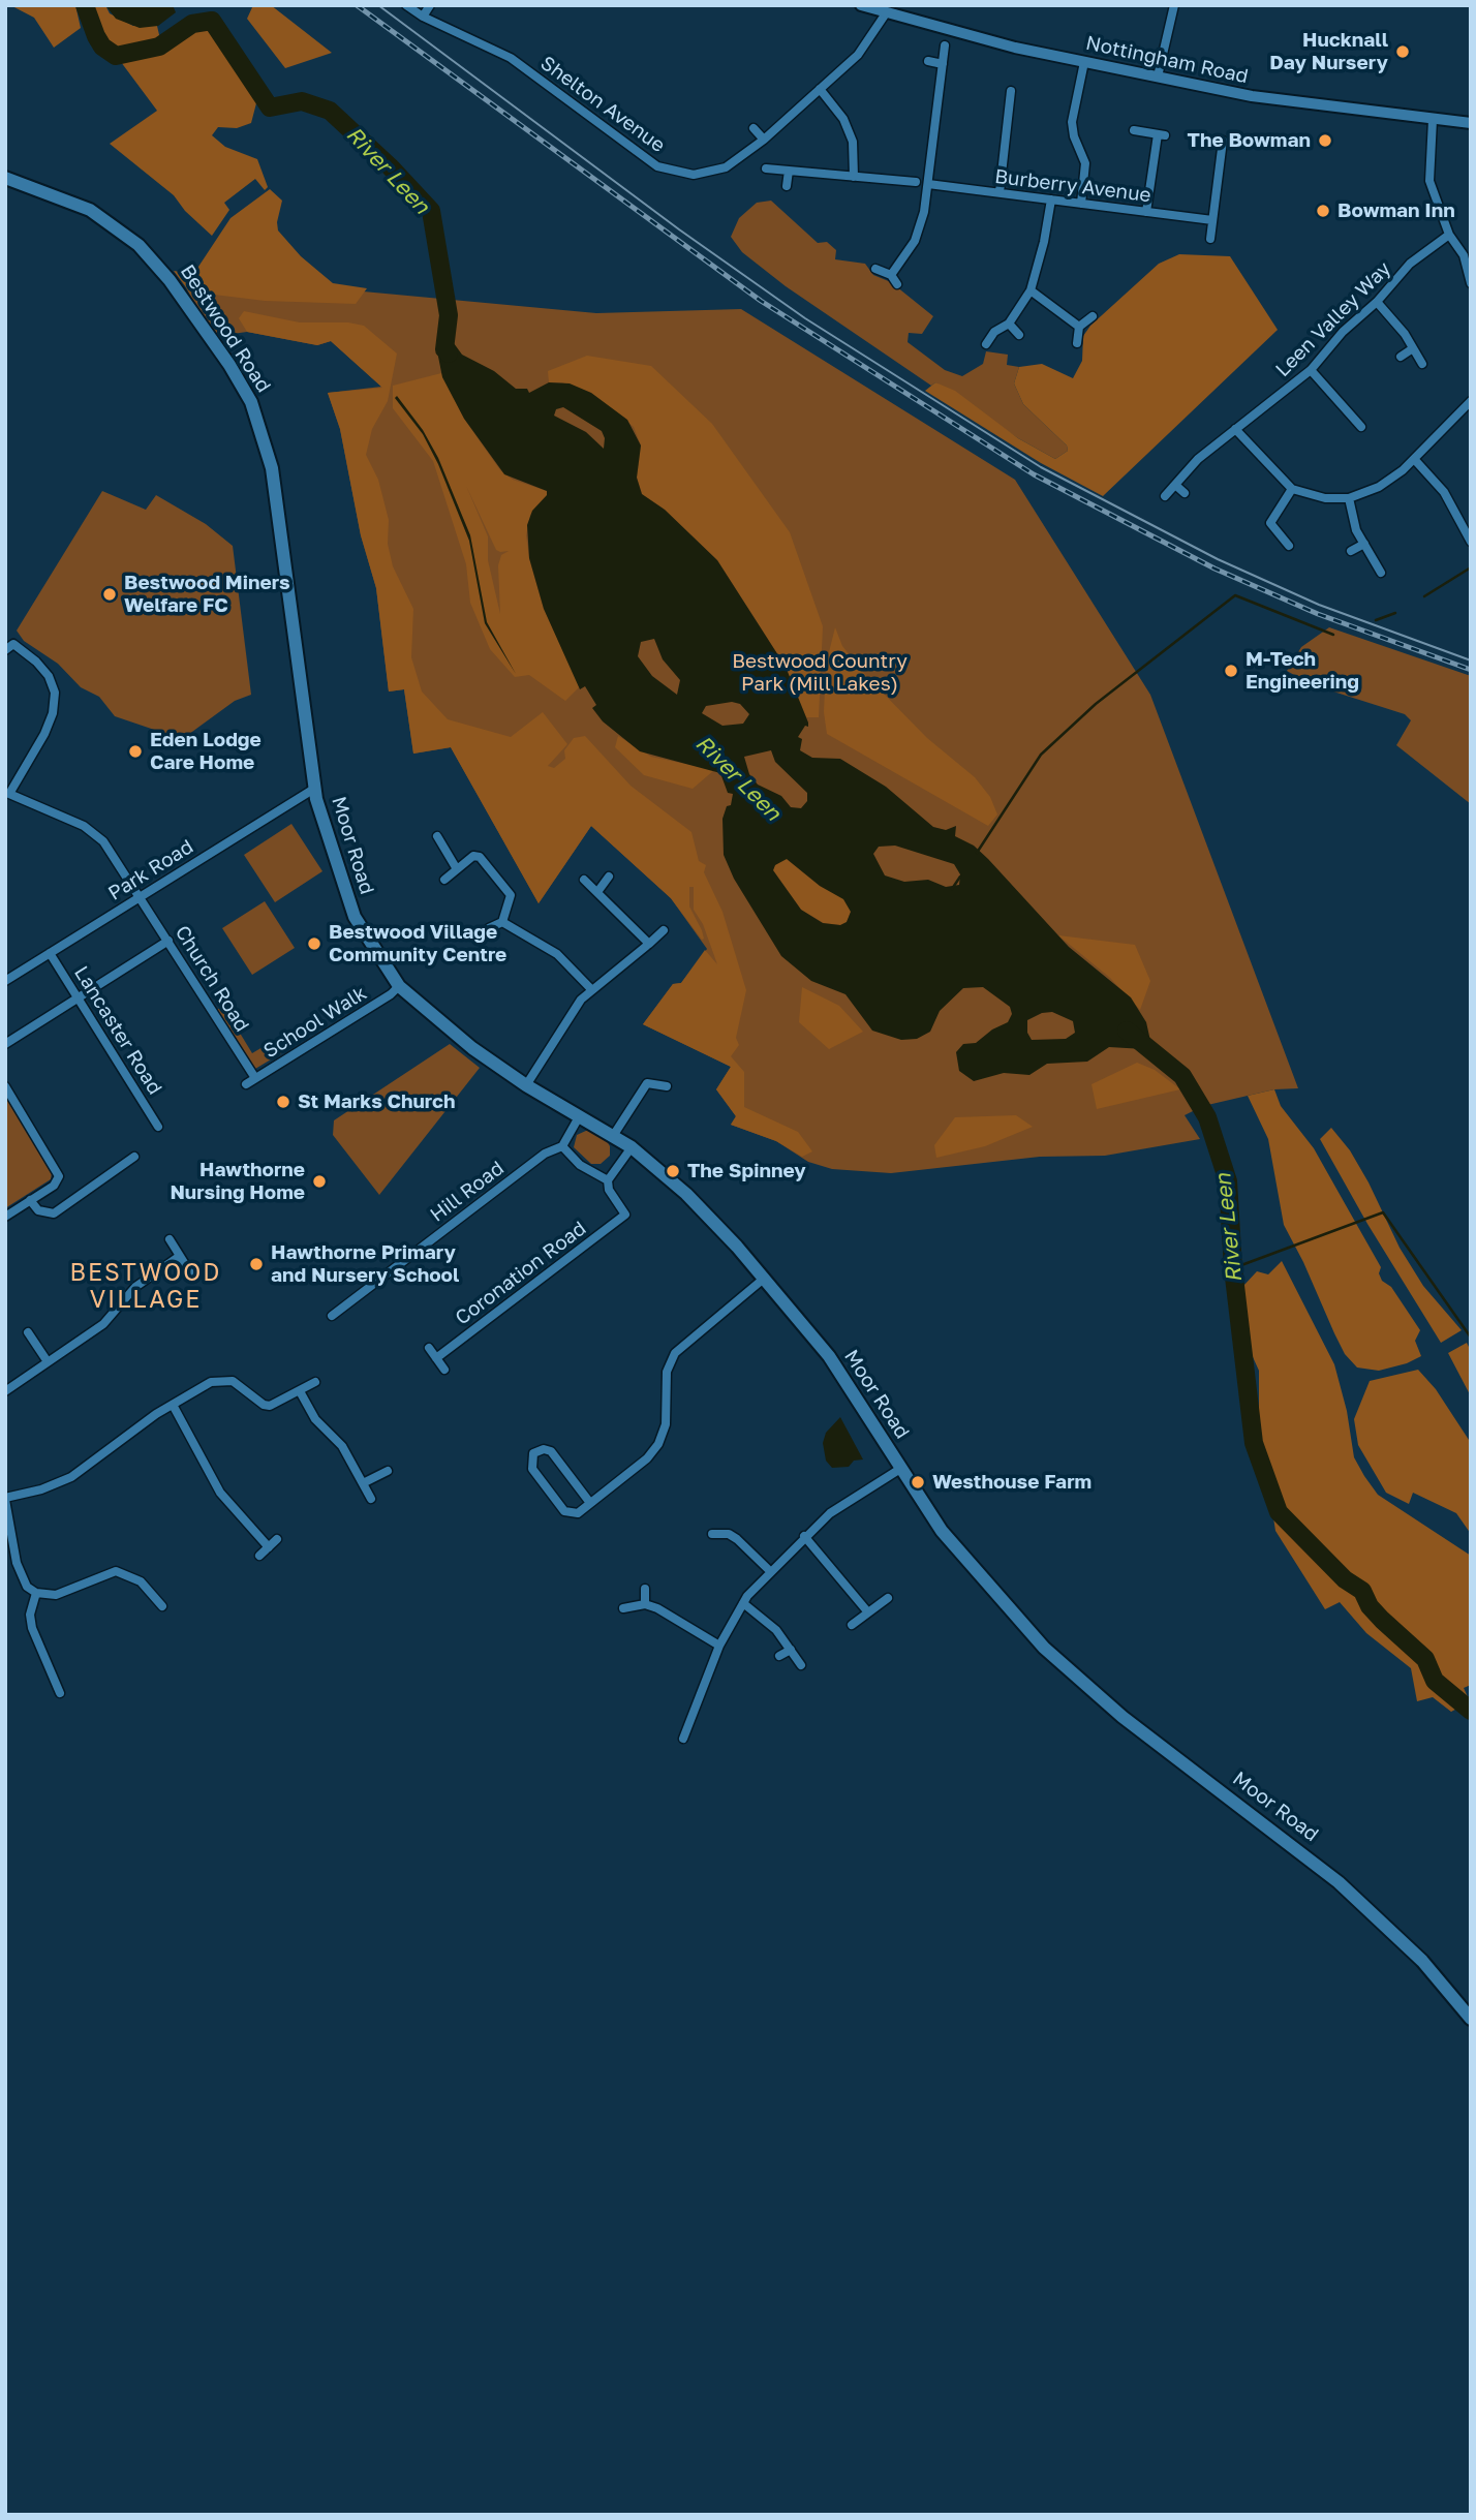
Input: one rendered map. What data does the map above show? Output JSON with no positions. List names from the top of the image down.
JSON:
{
  "streets": {
    "main road": ["Bestwood Road", "Moor Road"],
    "street": [
      "Nottingham Road",
      "Shelton Avenue",
      "Burberry Avenue",
      "Leen Valley Way",
      "Park Road",
      "Church Road",
      "School Walk",
      "Lancaster Road",
      "Hill Road",
      "Coronation Road"
    ]
  },
  "crossings": [
    ["Nottingham Road", "Shelton Avenue"],
    ["Bestwood Road", "Moor Road"],
    ["Moor Road", "Park Road"],
    ["Moor Road", "School Walk"],
    ["Park Road", "Church Road"],
    ["Park Road", "Lancaster Road"],
    ["Church Road", "School Walk"]
  ],
  "districts": ["BESTWOOD VILLAGE"],
  "water": ["River Leen"],
  "parks": ["Bestwood Country Park (Mill Lakes)"],
  "places": [
    "Hucknall Day Nursery",
    "The Bowman",
    "Bowman Inn",
    "Bestwood Miners Welfare FC",
    "M-Tech Engineering",
    "Eden Lodge Care Home",
    "Bestwood Village Community Centre",
    "St Marks Church",
    "The Spinney",
    "Hawthorne Nursing Home",
    "Hawthorne Primary and Nursery School",
    "Westhouse Farm"
  ]
}
